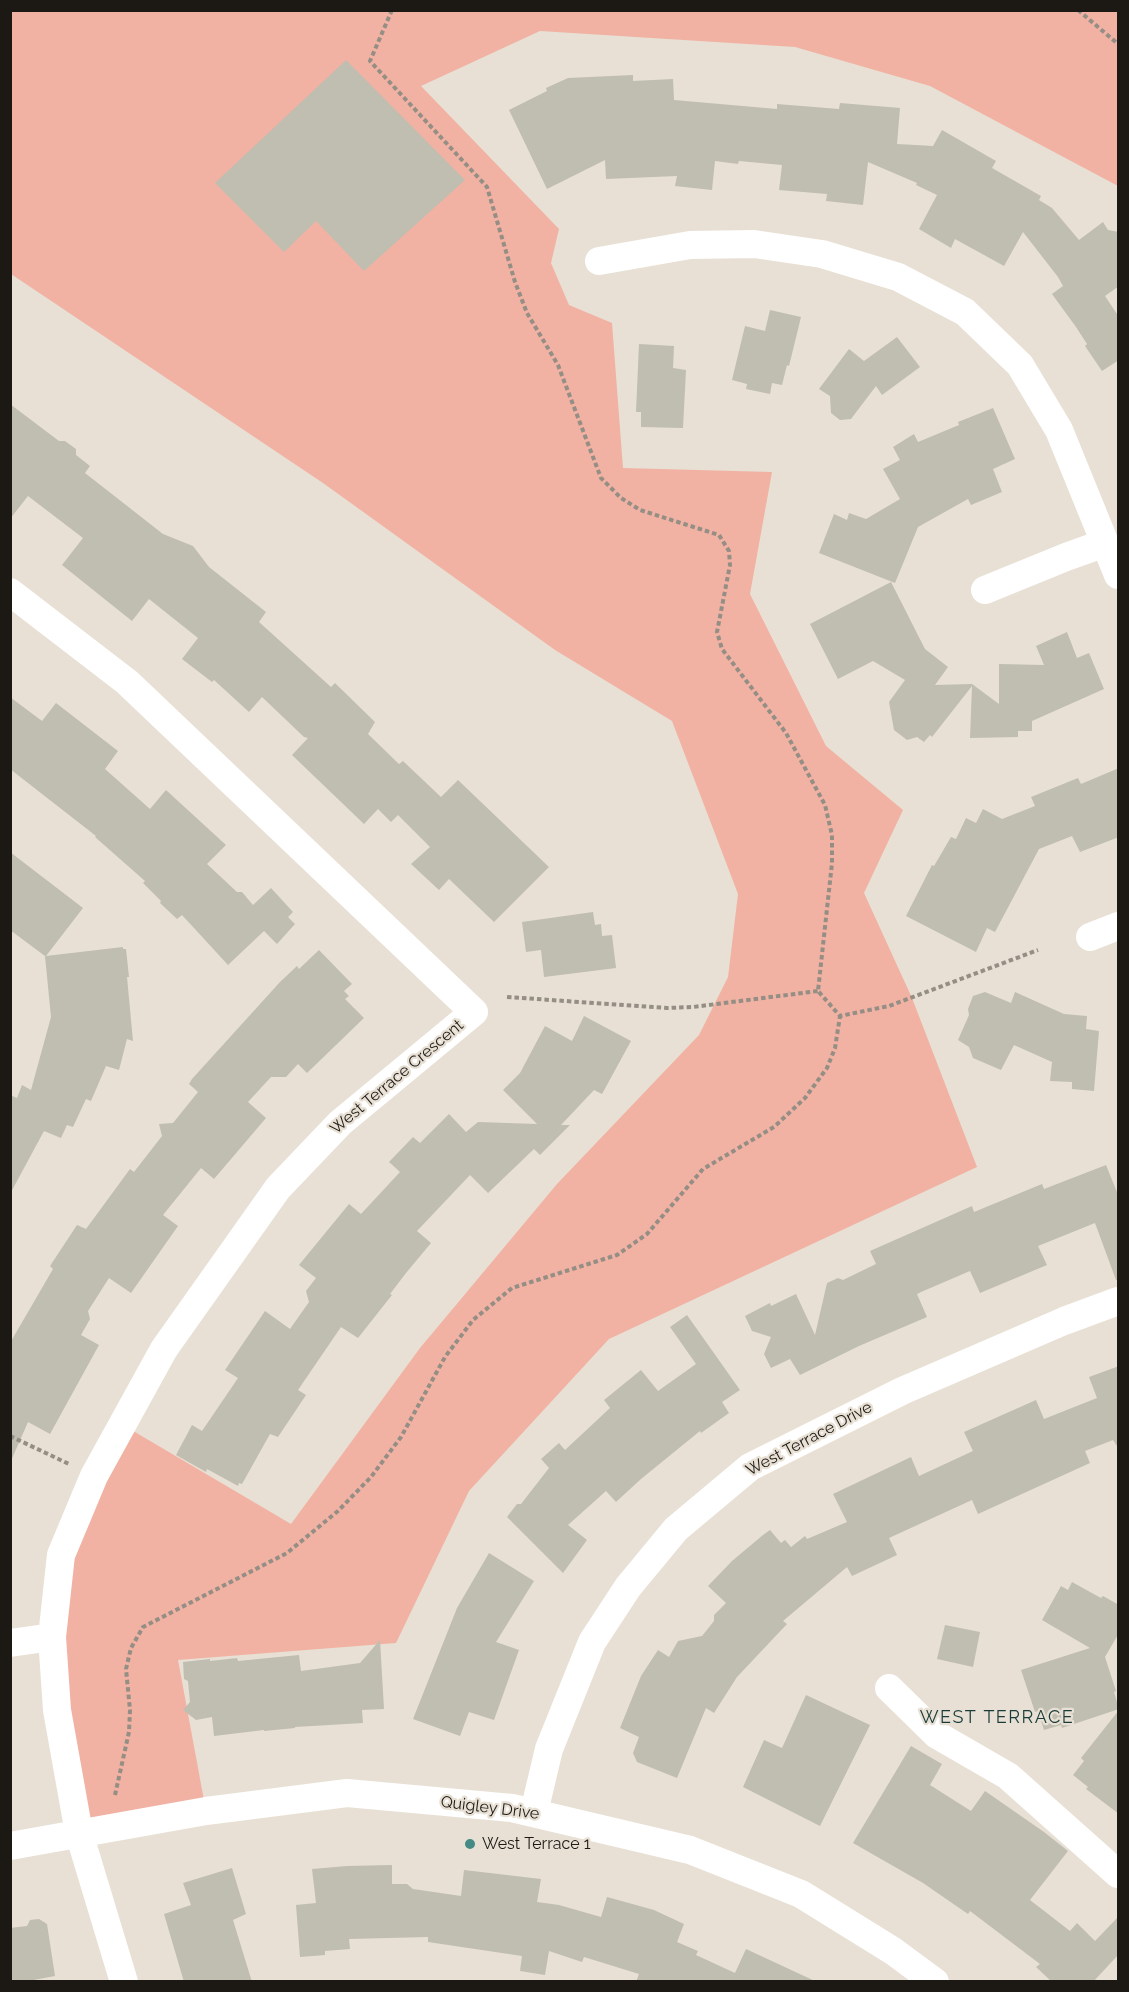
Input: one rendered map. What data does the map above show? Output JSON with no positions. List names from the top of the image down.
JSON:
{
  "streets": {
    "street": ["West Terrace Crescent", "West Terrace Drive", "Quigley Drive"]
  },
  "crossings": [
    ["West Terrace Crescent", "Quigley Drive"],
    ["West Terrace Drive", "Quigley Drive"]
  ],
  "districts": ["WEST TERRACE"],
  "places": ["West Terrace 1"]
}
